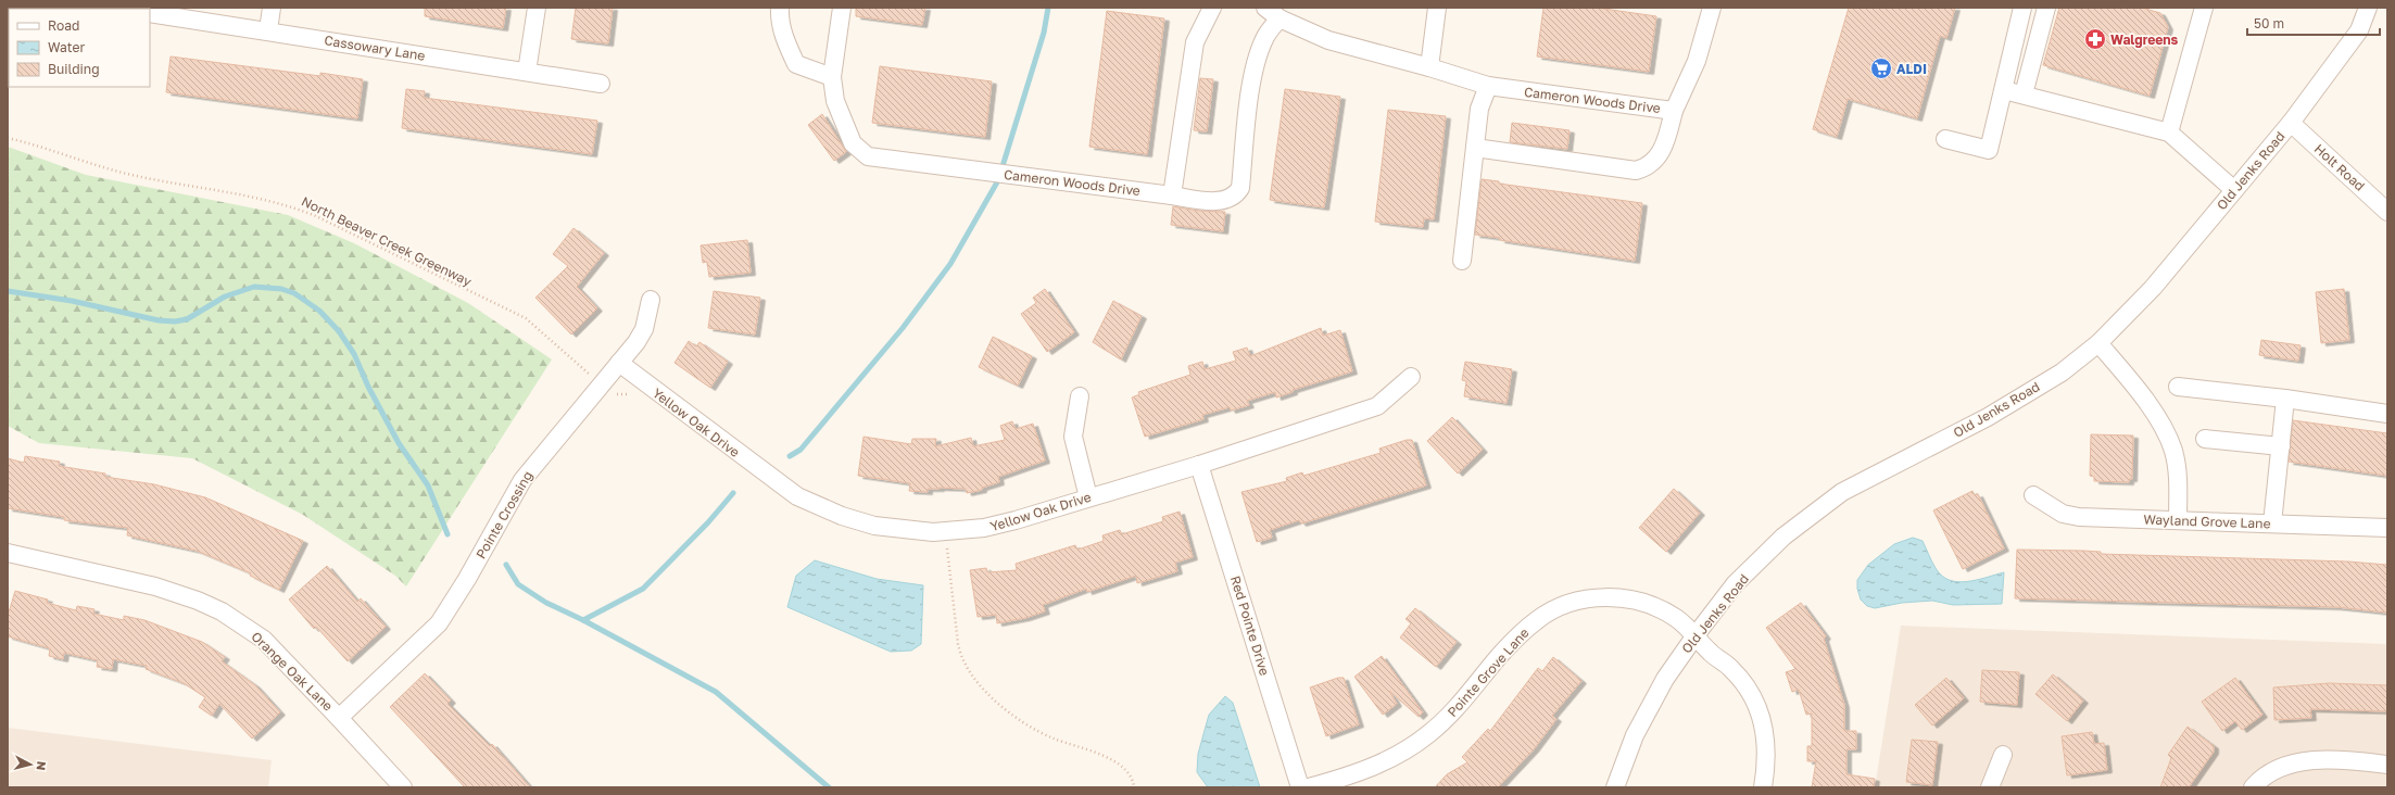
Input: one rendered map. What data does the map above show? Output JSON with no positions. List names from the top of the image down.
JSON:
{
  "streets": {
    "street": [
      "Cassowary Lane",
      "Cameron Woods Drive",
      "Holt Road",
      "Old Jenks Road",
      "Yellow Oak Drive",
      "Pointe Crossing",
      "Wayland Grove Lane",
      "Red Pointe Drive",
      "Orange Oak Lane",
      "Pointe Grove Lane"
    ],
    "path": ["North Beaver Creek Greenway"]
  },
  "crossings": [
    ["Holt Road", "Old Jenks Road"],
    ["Old Jenks Road", "Pointe Grove Lane"],
    ["Yellow Oak Drive", "Pointe Crossing"],
    ["Yellow Oak Drive", "Red Pointe Drive"],
    ["Pointe Crossing", "Orange Oak Lane"]
  ],
  "places": {
    "pharmacy": ["Walgreens"],
    "supermarket": ["ALDI"]
  },
  "legend": ["Road", "Water", "Building"],
  "scale_bar": "50 m",
  "north": "right"
}
